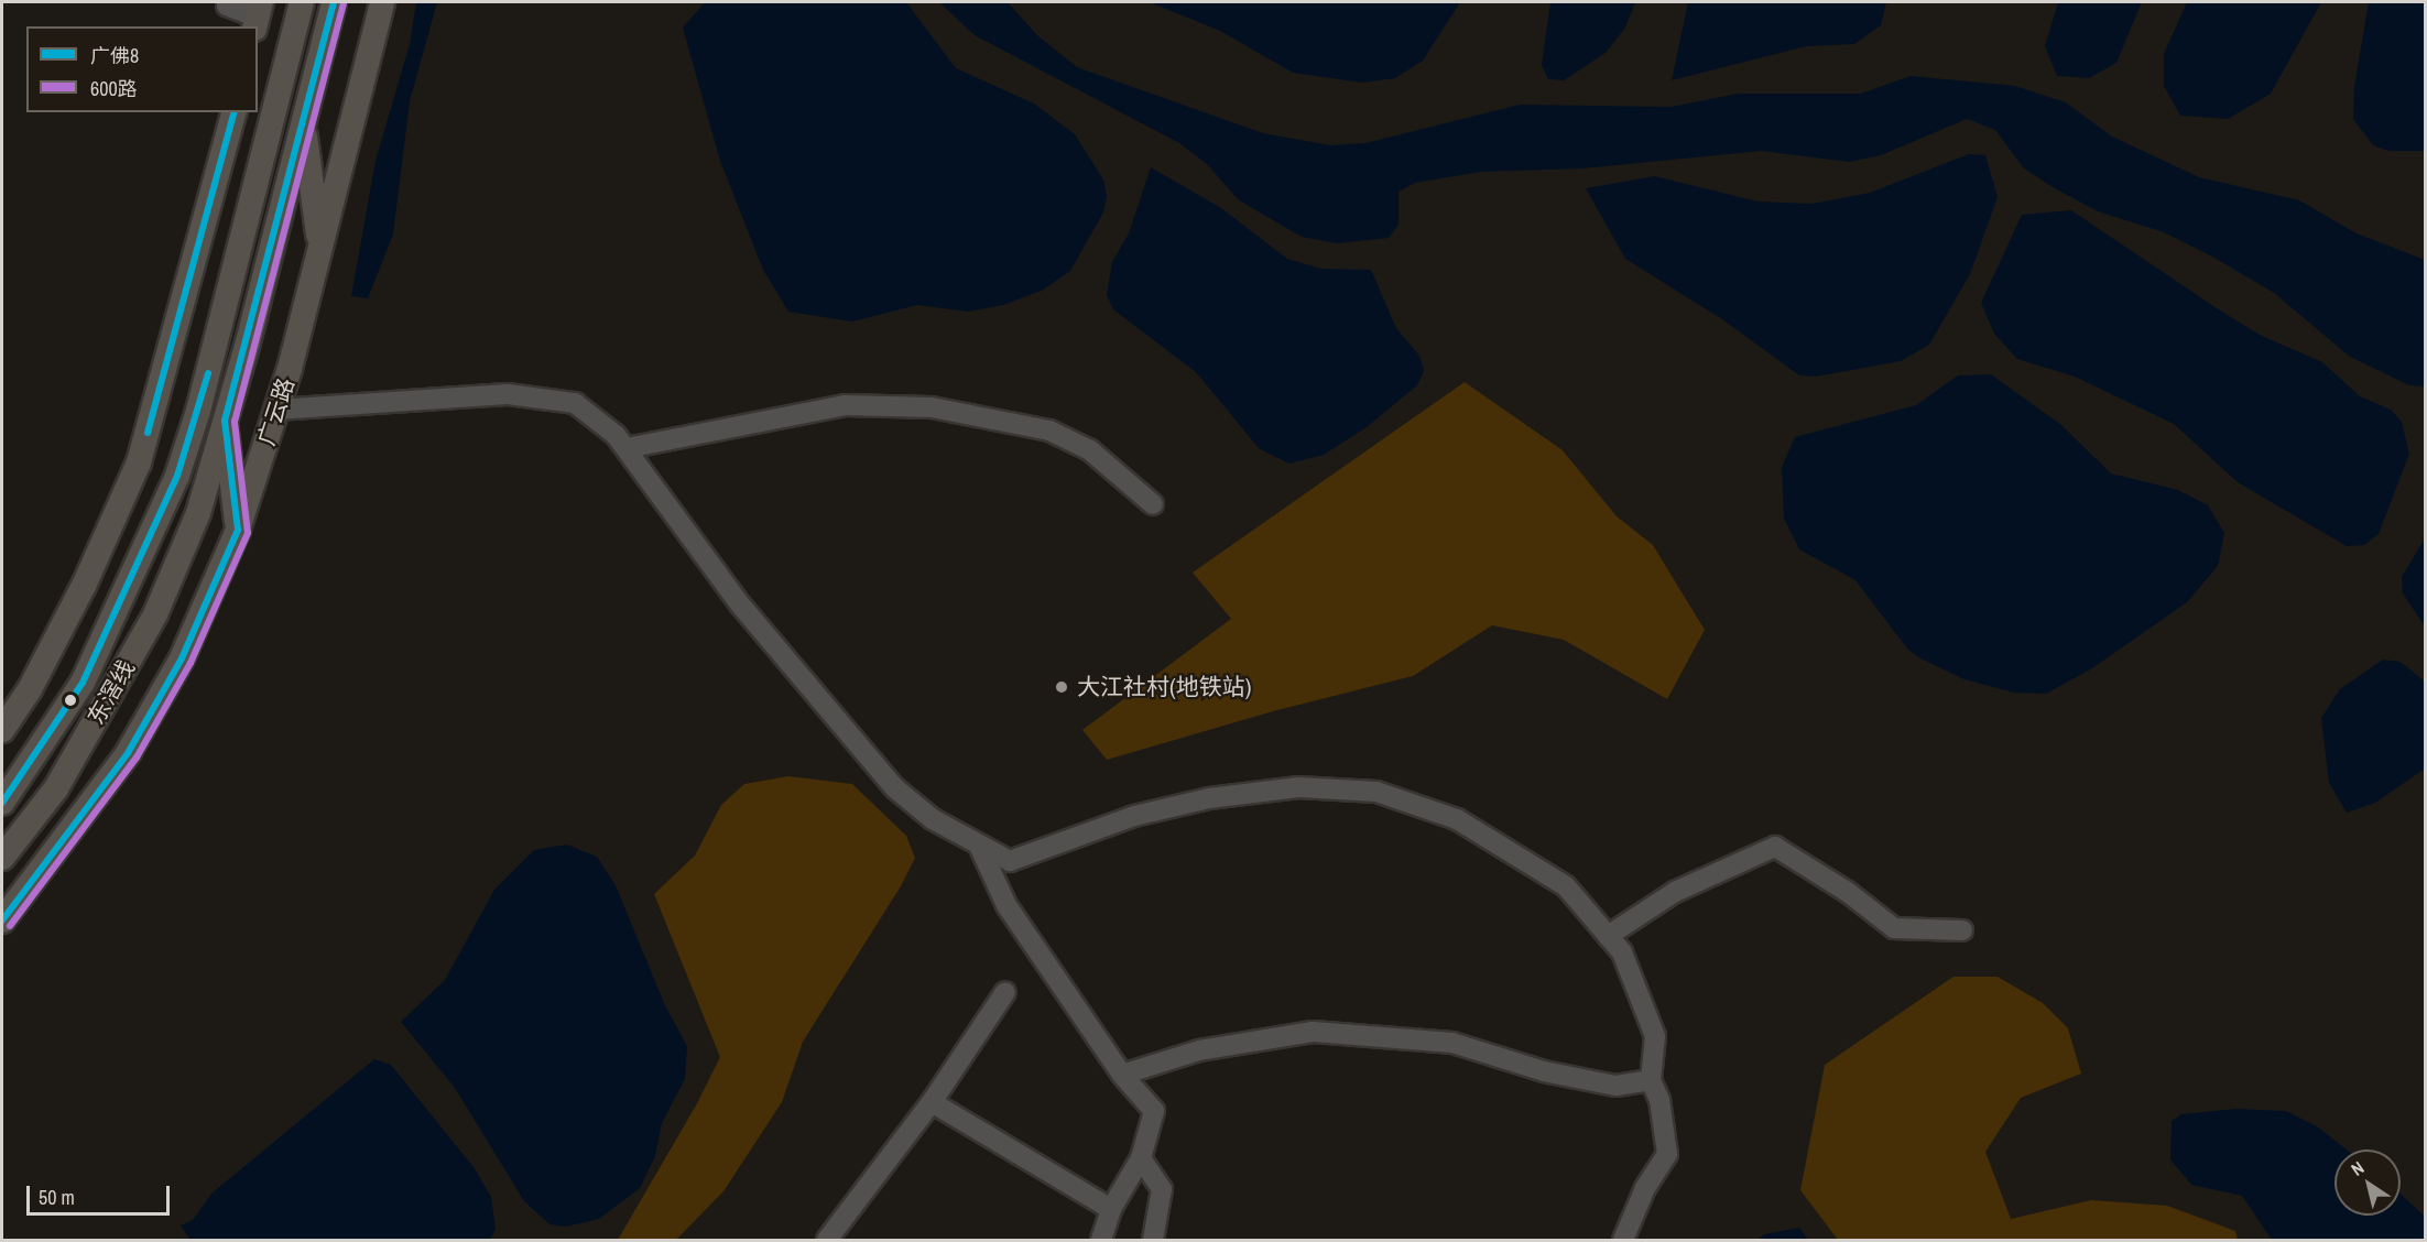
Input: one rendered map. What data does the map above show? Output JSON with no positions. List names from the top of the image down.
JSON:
{
  "streets": {
    "main road": ["广云路", "东滘线"]
  },
  "crossings": [
    ["广云路", "东滘线"]
  ],
  "places": ["大江社村(地铁站)"],
  "lines": ["transit line 广佛8", "transit line 600路"],
  "legend": ["广佛8", "600路"],
  "scale_bar": "50 m",
  "north": "top left"
}
